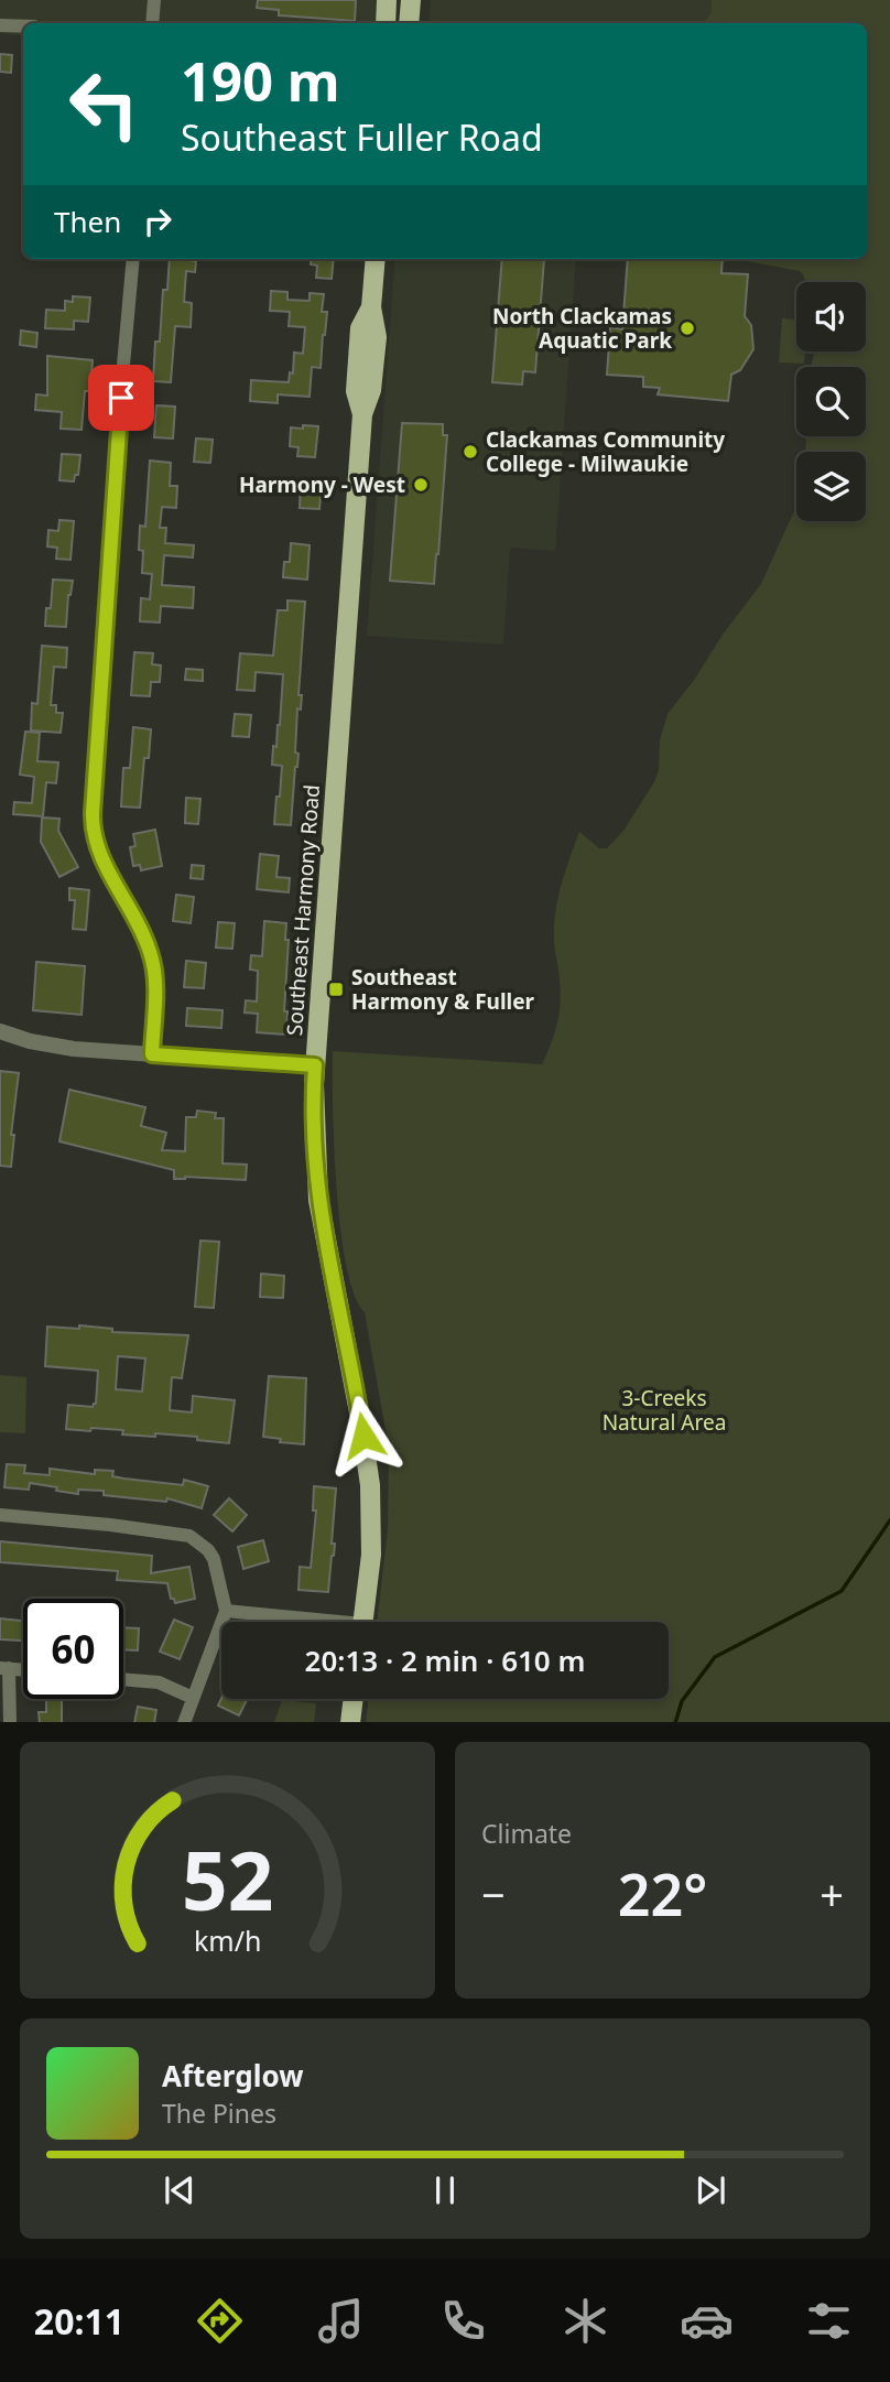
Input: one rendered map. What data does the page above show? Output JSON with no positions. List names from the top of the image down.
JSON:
{
  "streets": {
    "main road": ["Southeast Harmony Road"]
  },
  "parks": ["3-Creeks Natural Area"],
  "places": {
    "other": ["North Clackamas Aquatic Park", "Clackamas Community College - Milwaukie", "Harmony - West"],
    "transit": ["Southeast Harmony & Fuller"]
  },
  "page": {
    "turn": ["190 m", "Southeast Fuller Road"],
    "then": "Then",
    "limit": "60",
    "trip": "20:13 · 2 min · 610 m",
    "tile": "Climate",
    "heat": ["−", "22°", "+"],
    "song": ["Afterglow", "The Pines"],
    "tabs": "20:11",
    "gauge": ["52", "km/h"]
  }
}
